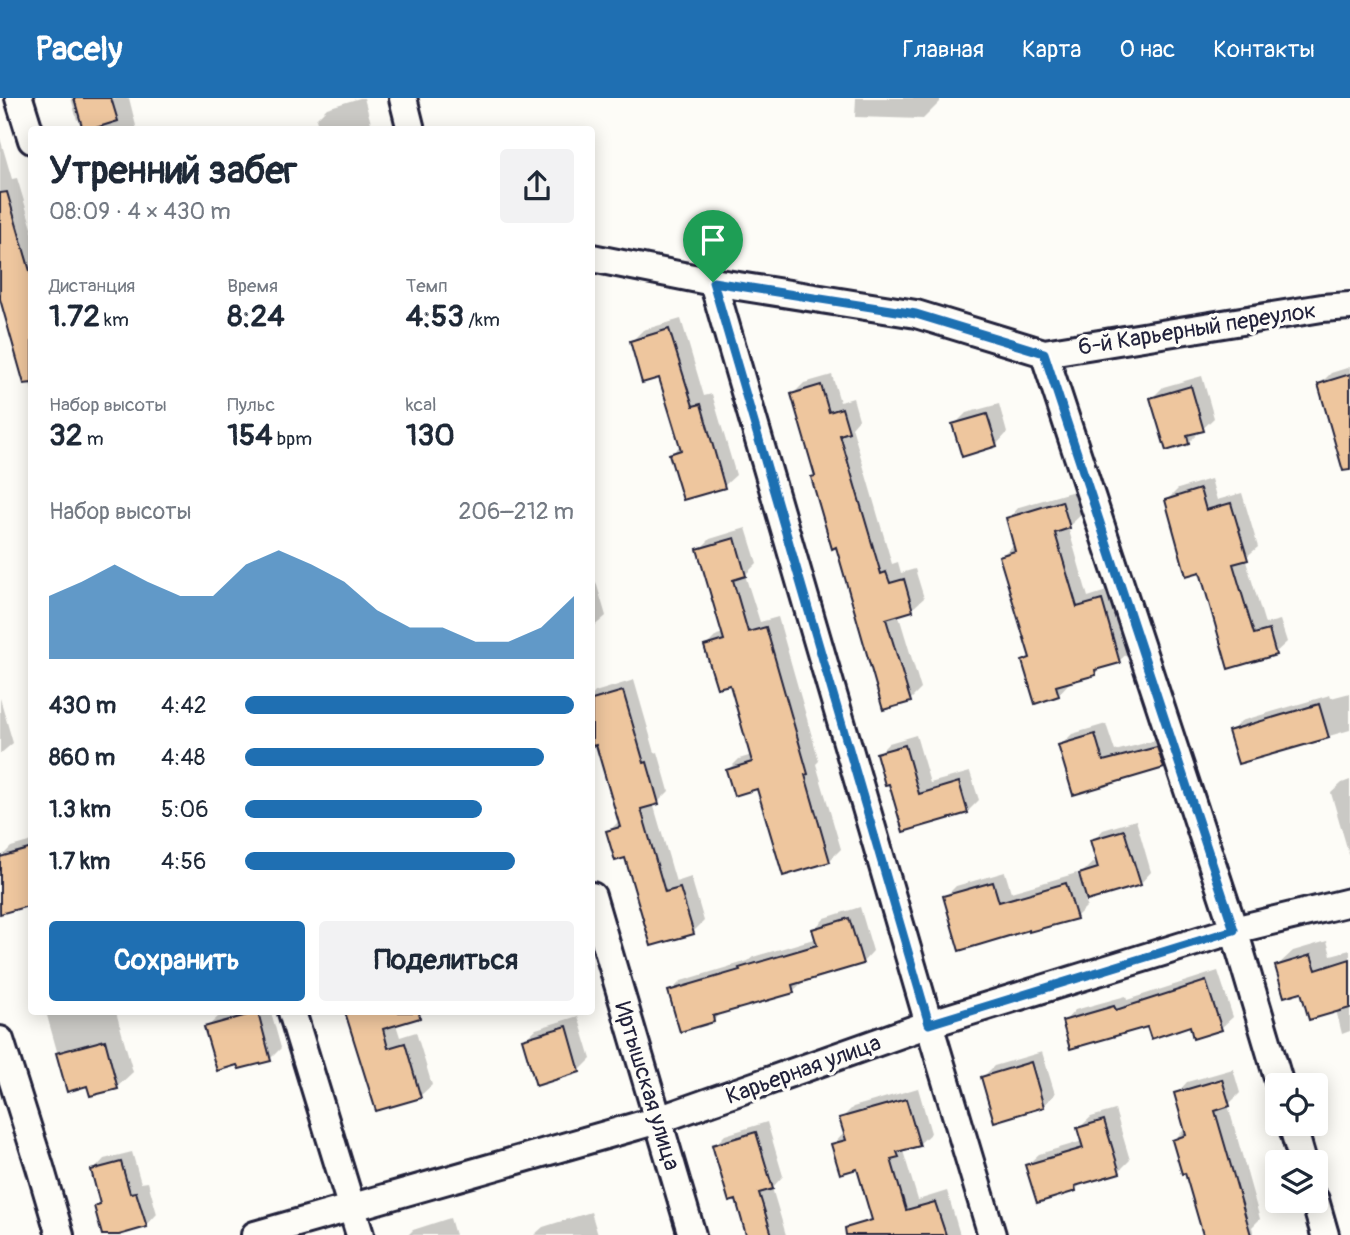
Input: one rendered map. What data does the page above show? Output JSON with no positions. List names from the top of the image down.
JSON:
{
  "streets": {
    "street": ["6-й Карьерный переулок", "Карьерная улица", "Иртышская улица"]
  },
  "crossings": [
    ["Карьерная улица", "Иртышская улица"]
  ],
  "page": {
    "header": "Pacely",
    "nav": [
      "Главная",
      "Карта",
      "О нас",
      "Контакты"
    ],
    "heading": ["Утренний забег", "08:09 · 4 × 430 m"],
    "stats": [
      ["Дистанция", "1.72 km"],
      ["Время", "8:24"],
      ["Темп", "4:53 /km"],
      ["Набор высоты", "32 m"],
      ["Пульс", "154 bpm"],
      ["kcal", "130"]
    ],
    "chart": ["Набор высоты", "206–212 m"],
    "list": [
      {
        "name": "430 m",
        "note": "4:42"
      },
      {
        "name": "860 m",
        "note": "4:48"
      },
      {
        "name": "1.3 km",
        "note": "5:06"
      },
      {
        "name": "1.7 km",
        "note": "4:56"
      }
    ],
    "buttons": ["Сохранить", "Поделиться"]
  }
}
